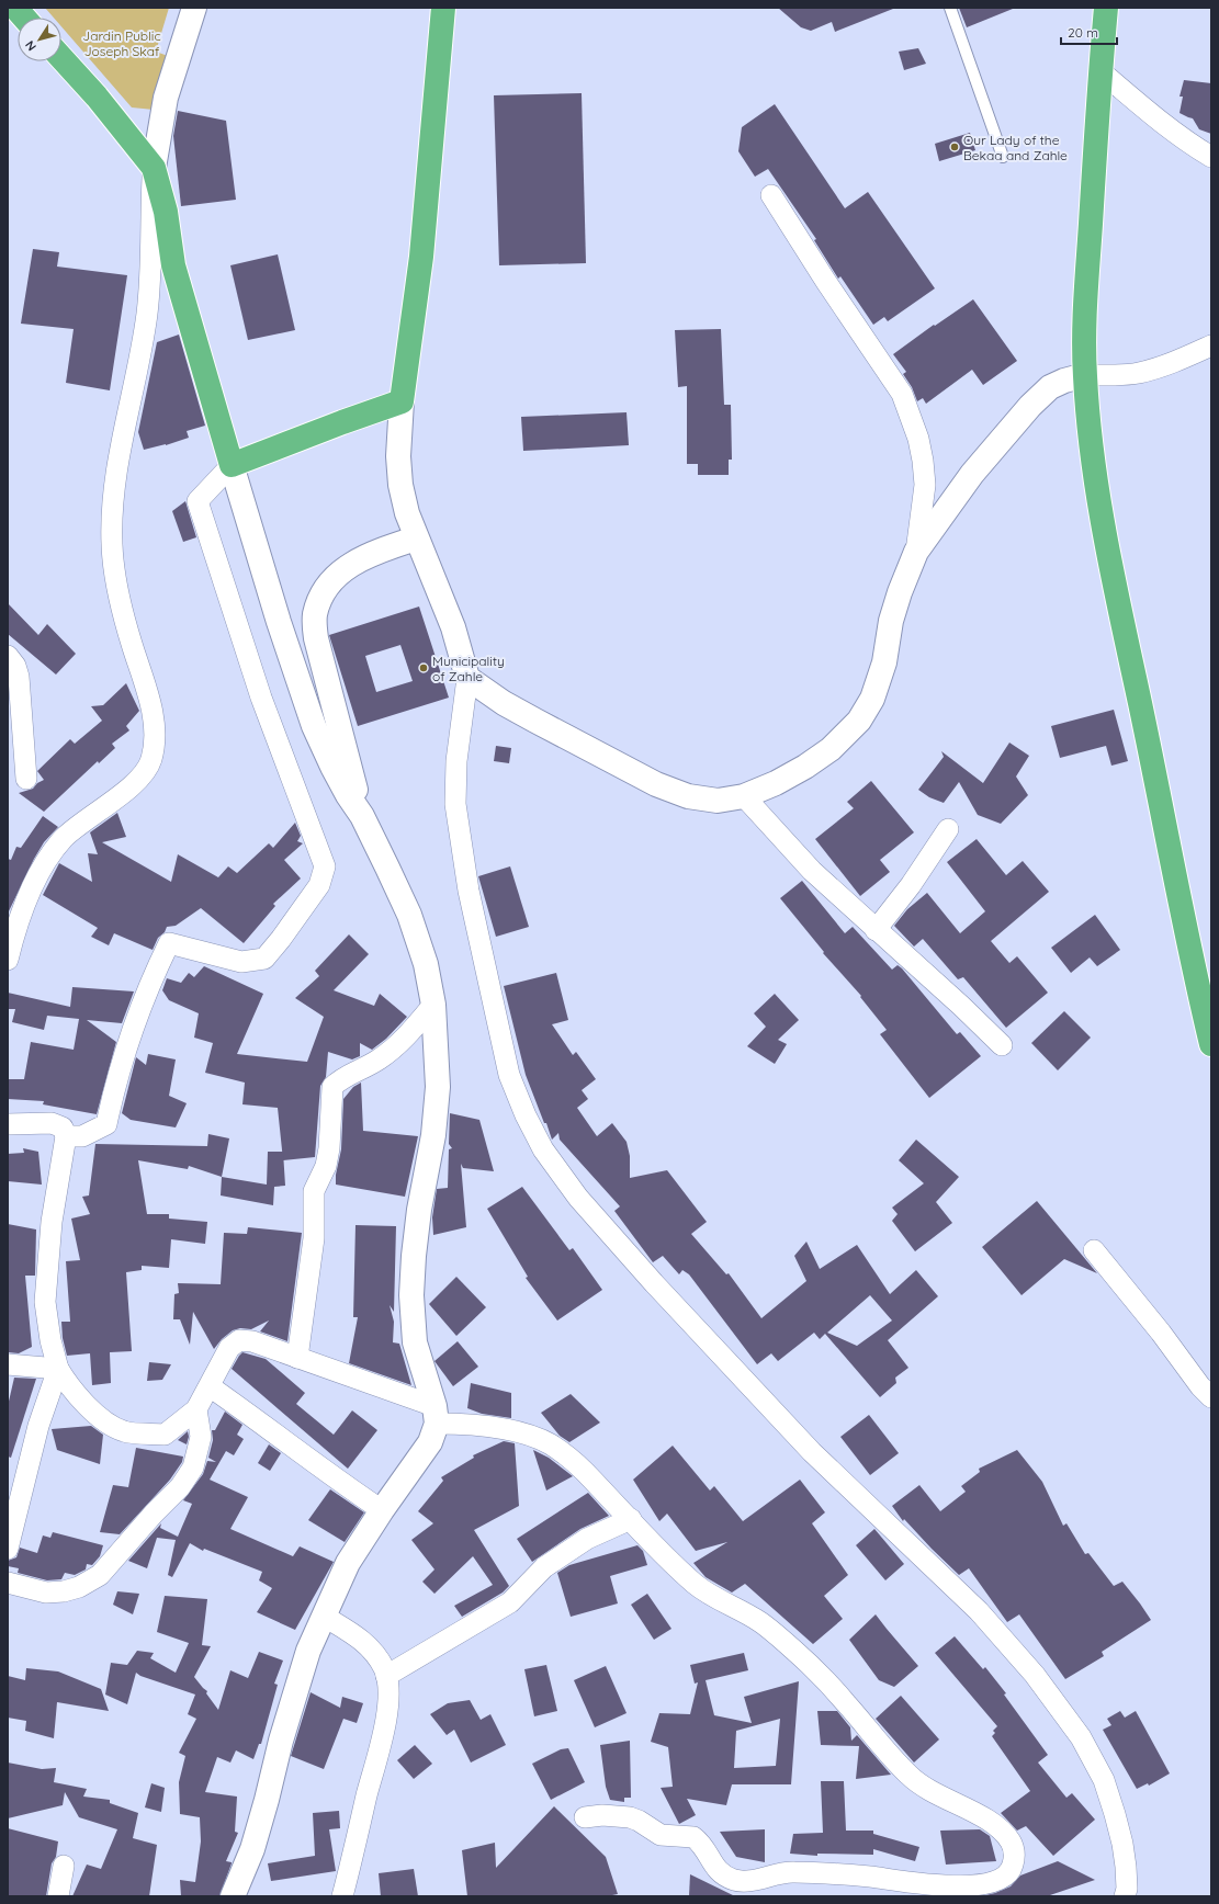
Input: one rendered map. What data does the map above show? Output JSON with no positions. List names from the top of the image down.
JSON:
{
  "parks": ["Jardin Public Joseph Skaf"],
  "places": ["Our Lady of the Bekaa and Zahle", "Municipality of Zahle"],
  "scale_bar": "20 m",
  "north": "bottom left"
}
